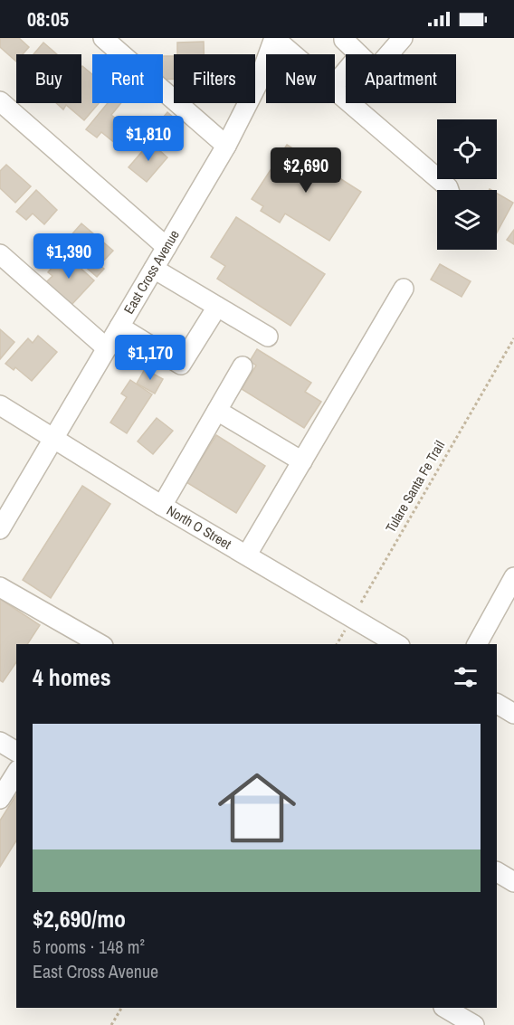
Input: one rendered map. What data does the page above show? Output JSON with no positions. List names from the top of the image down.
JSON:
{
  "streets": {
    "street": ["East Cross Avenue", "North O Street"],
    "path": ["Tulare Santa Fe Trail"]
  },
  "crossings": [
    ["East Cross Avenue", "North O Street"],
    ["Tulare Santa Fe Trail", "North O Street"]
  ],
  "page": {
    "status": "08:05",
    "chip": [
      "Buy",
      "Rent",
      "Filters",
      "New",
      "Apartment"
    ],
    "price": [
      "$1,810",
      "$2,690",
      "$1,390",
      "$1,170"
    ],
    "heading": "4 homes",
    "list": [
      {
        "name": "$2,690/mo",
        "note": "5 rooms · 148 m² · East Cross Avenue"
      }
    ]
  }
}
